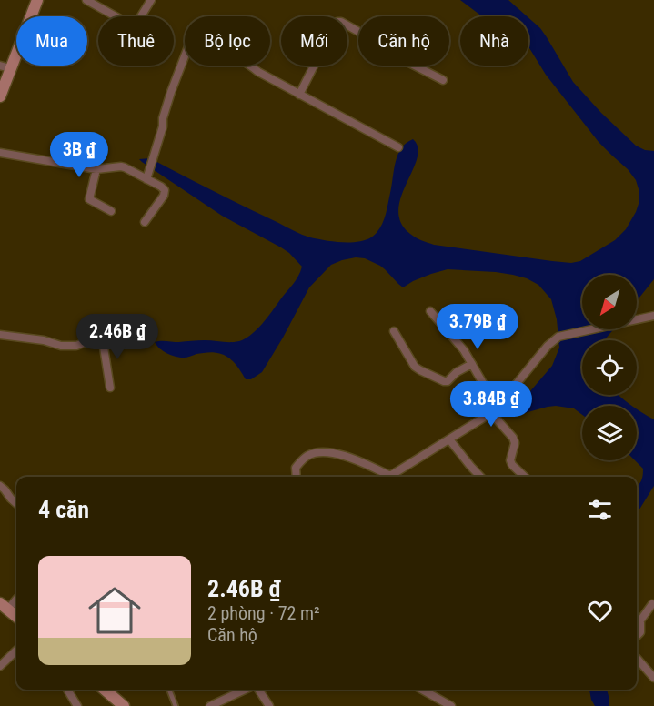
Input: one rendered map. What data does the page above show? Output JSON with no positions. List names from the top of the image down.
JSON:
{
  "north": "bottom left",
  "page": {
    "chip": [
      "Mua",
      "Thuê",
      "Bộ lọc",
      "Mới",
      "Căn hộ",
      "Nhà"
    ],
    "price": [
      "3B ₫",
      "3.79B ₫",
      "2.46B ₫",
      "3.84B ₫"
    ],
    "heading": "4 căn",
    "list": [
      {
        "name": "2.46B ₫",
        "note": "2 phòng · 72 m² · Căn hộ"
      }
    ]
  }
}
